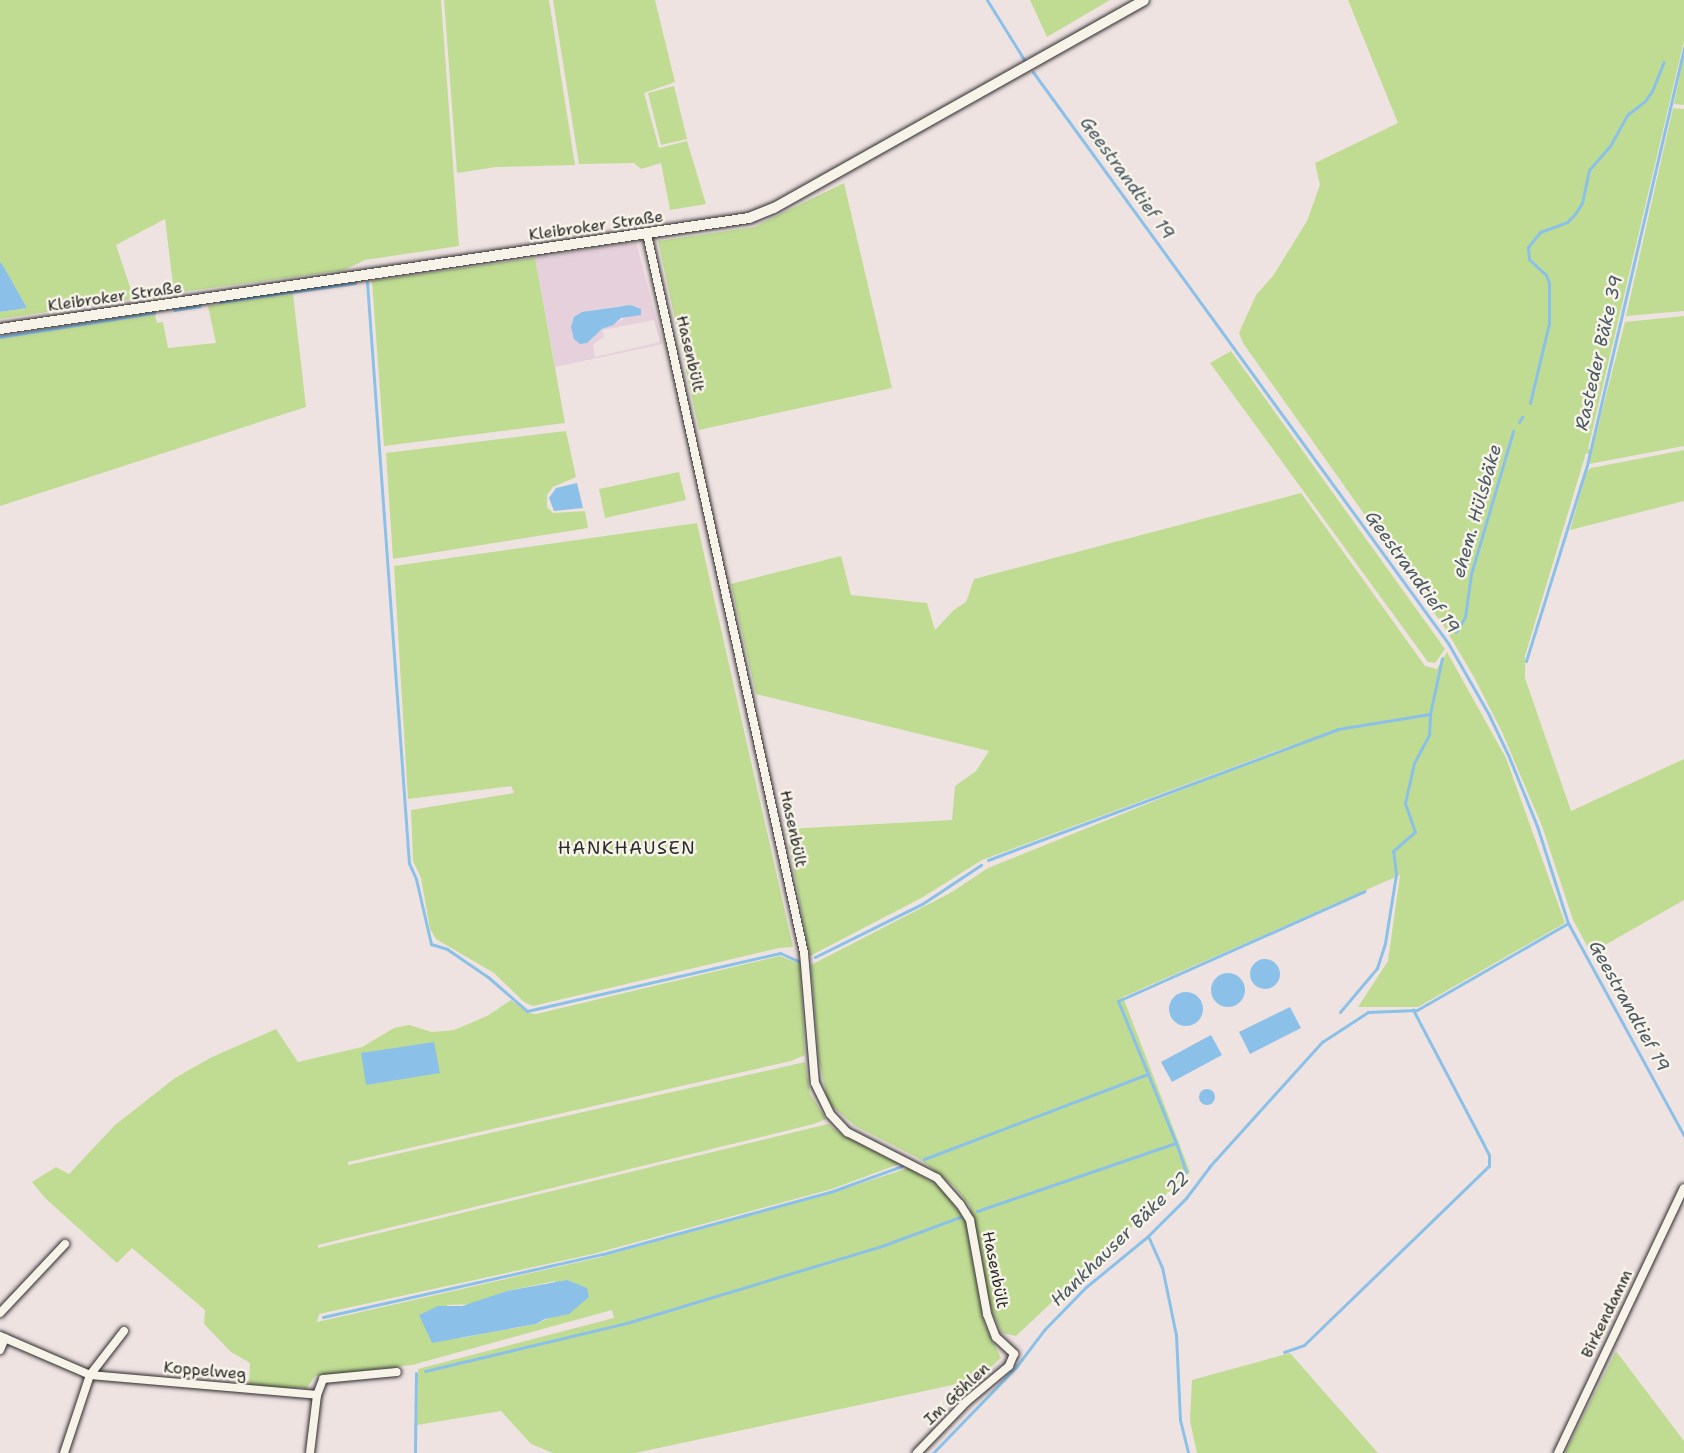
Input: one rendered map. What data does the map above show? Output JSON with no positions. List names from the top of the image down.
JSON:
{
  "streets": {
    "street": [
      "Kleibroker Straße",
      "Hasenbült",
      "Birkendamm",
      "Koppelweg",
      "Im Göhlen"
    ]
  },
  "crossings": [
    ["Kleibroker Straße", "Hasenbült"],
    ["Hasenbült", "Im Göhlen"]
  ],
  "districts": ["HANKHAUSEN"],
  "water": [
    "Geestrandtief 19",
    "Rasteder Bäke 39",
    "ehem. Hülsbäke",
    "Hankhauser Bäke 22"
  ]
}
